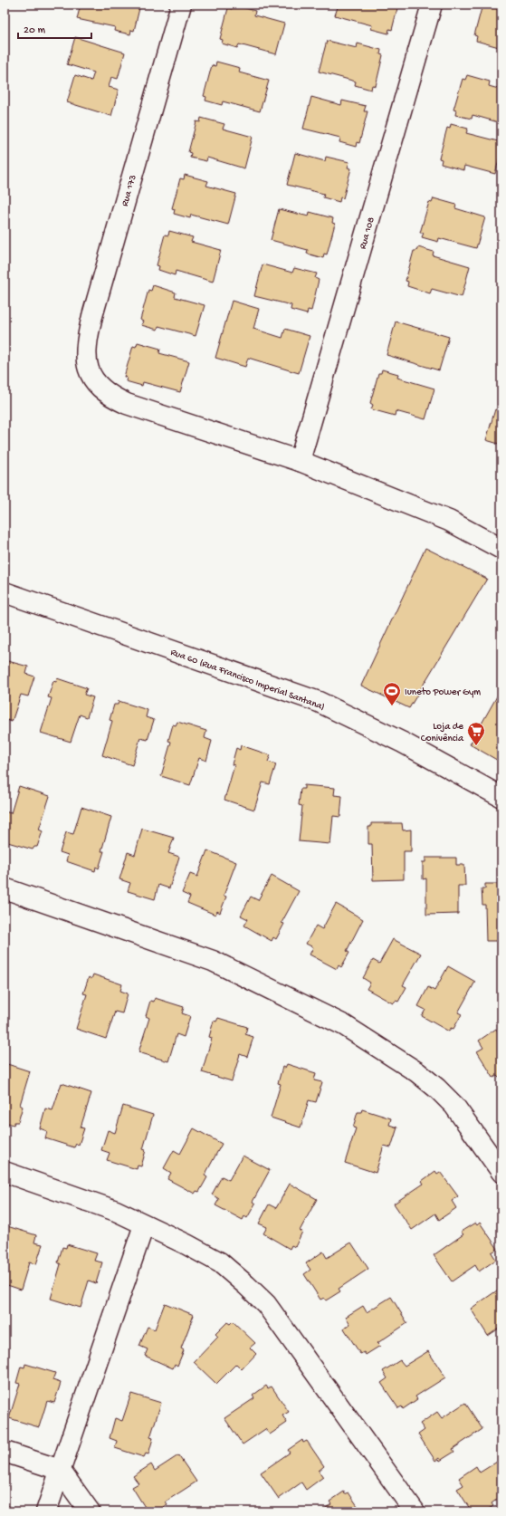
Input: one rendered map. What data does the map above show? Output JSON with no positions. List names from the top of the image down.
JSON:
{
  "streets": {
    "street": ["Rua 173", "Rua 108", "Rua 60 (Rua Francisco Imperial Santana)"]
  },
  "crossings": [
    ["Rua 173", "Rua 108"]
  ],
  "places": {
    "sports": ["Iuneto Power Gym"],
    "supermarket": ["Loja de Conivência"]
  },
  "scale_bar": "20 m"
}
